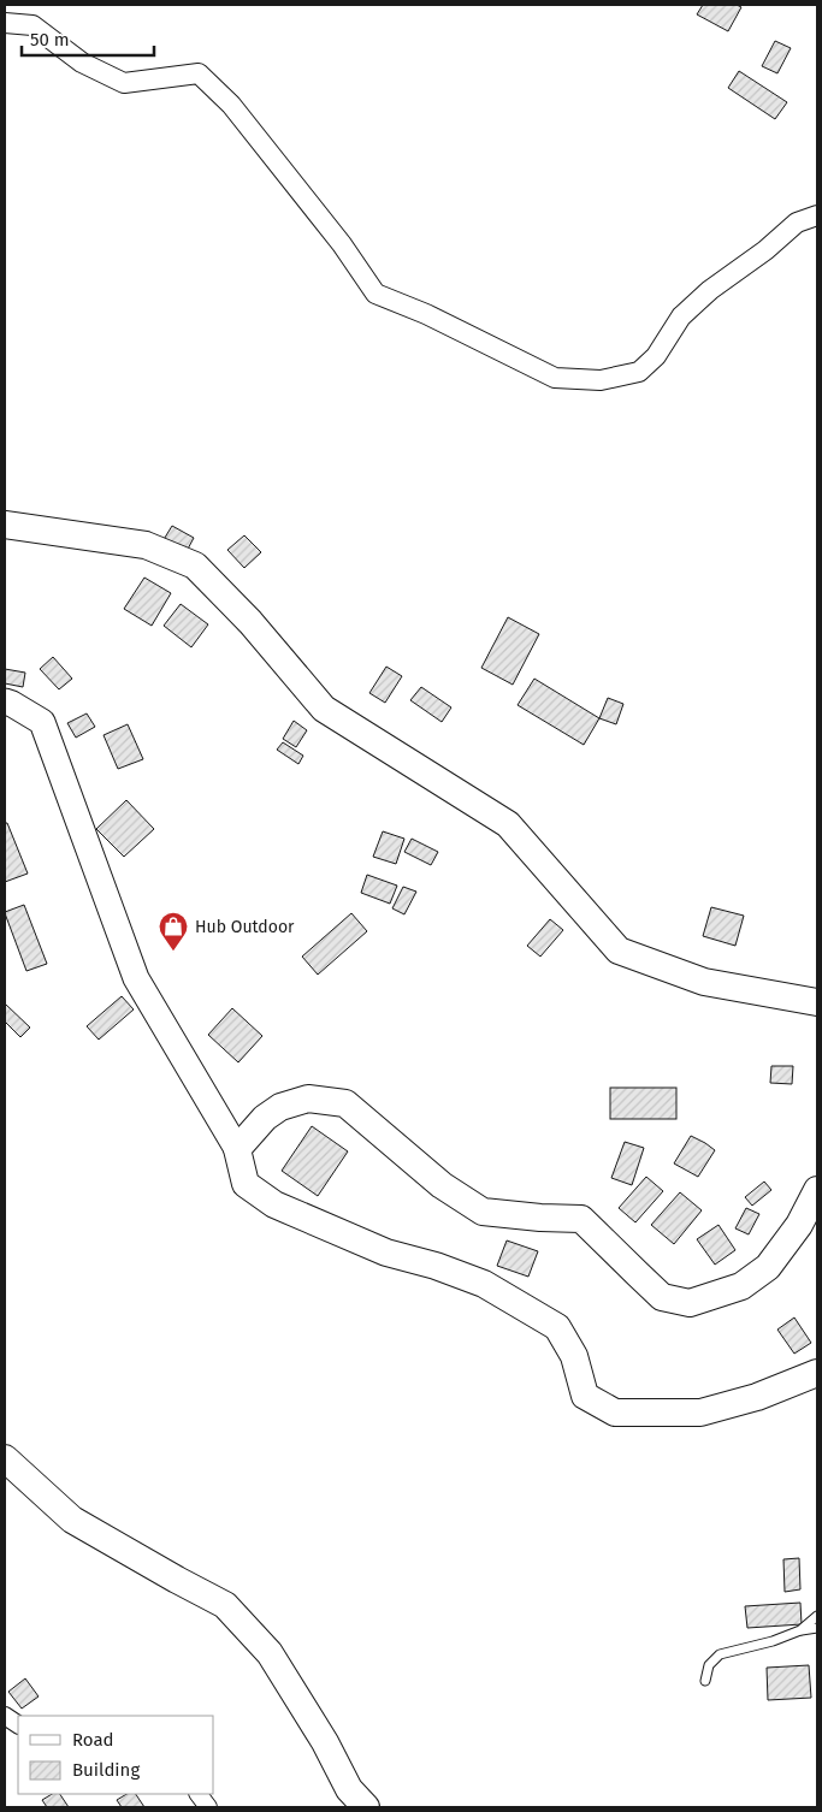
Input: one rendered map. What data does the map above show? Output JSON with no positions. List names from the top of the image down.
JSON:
{
  "places": {
    "shop": ["Hub Outdoor"]
  },
  "legend": ["Road", "Building"],
  "scale_bar": "50 m"
}
